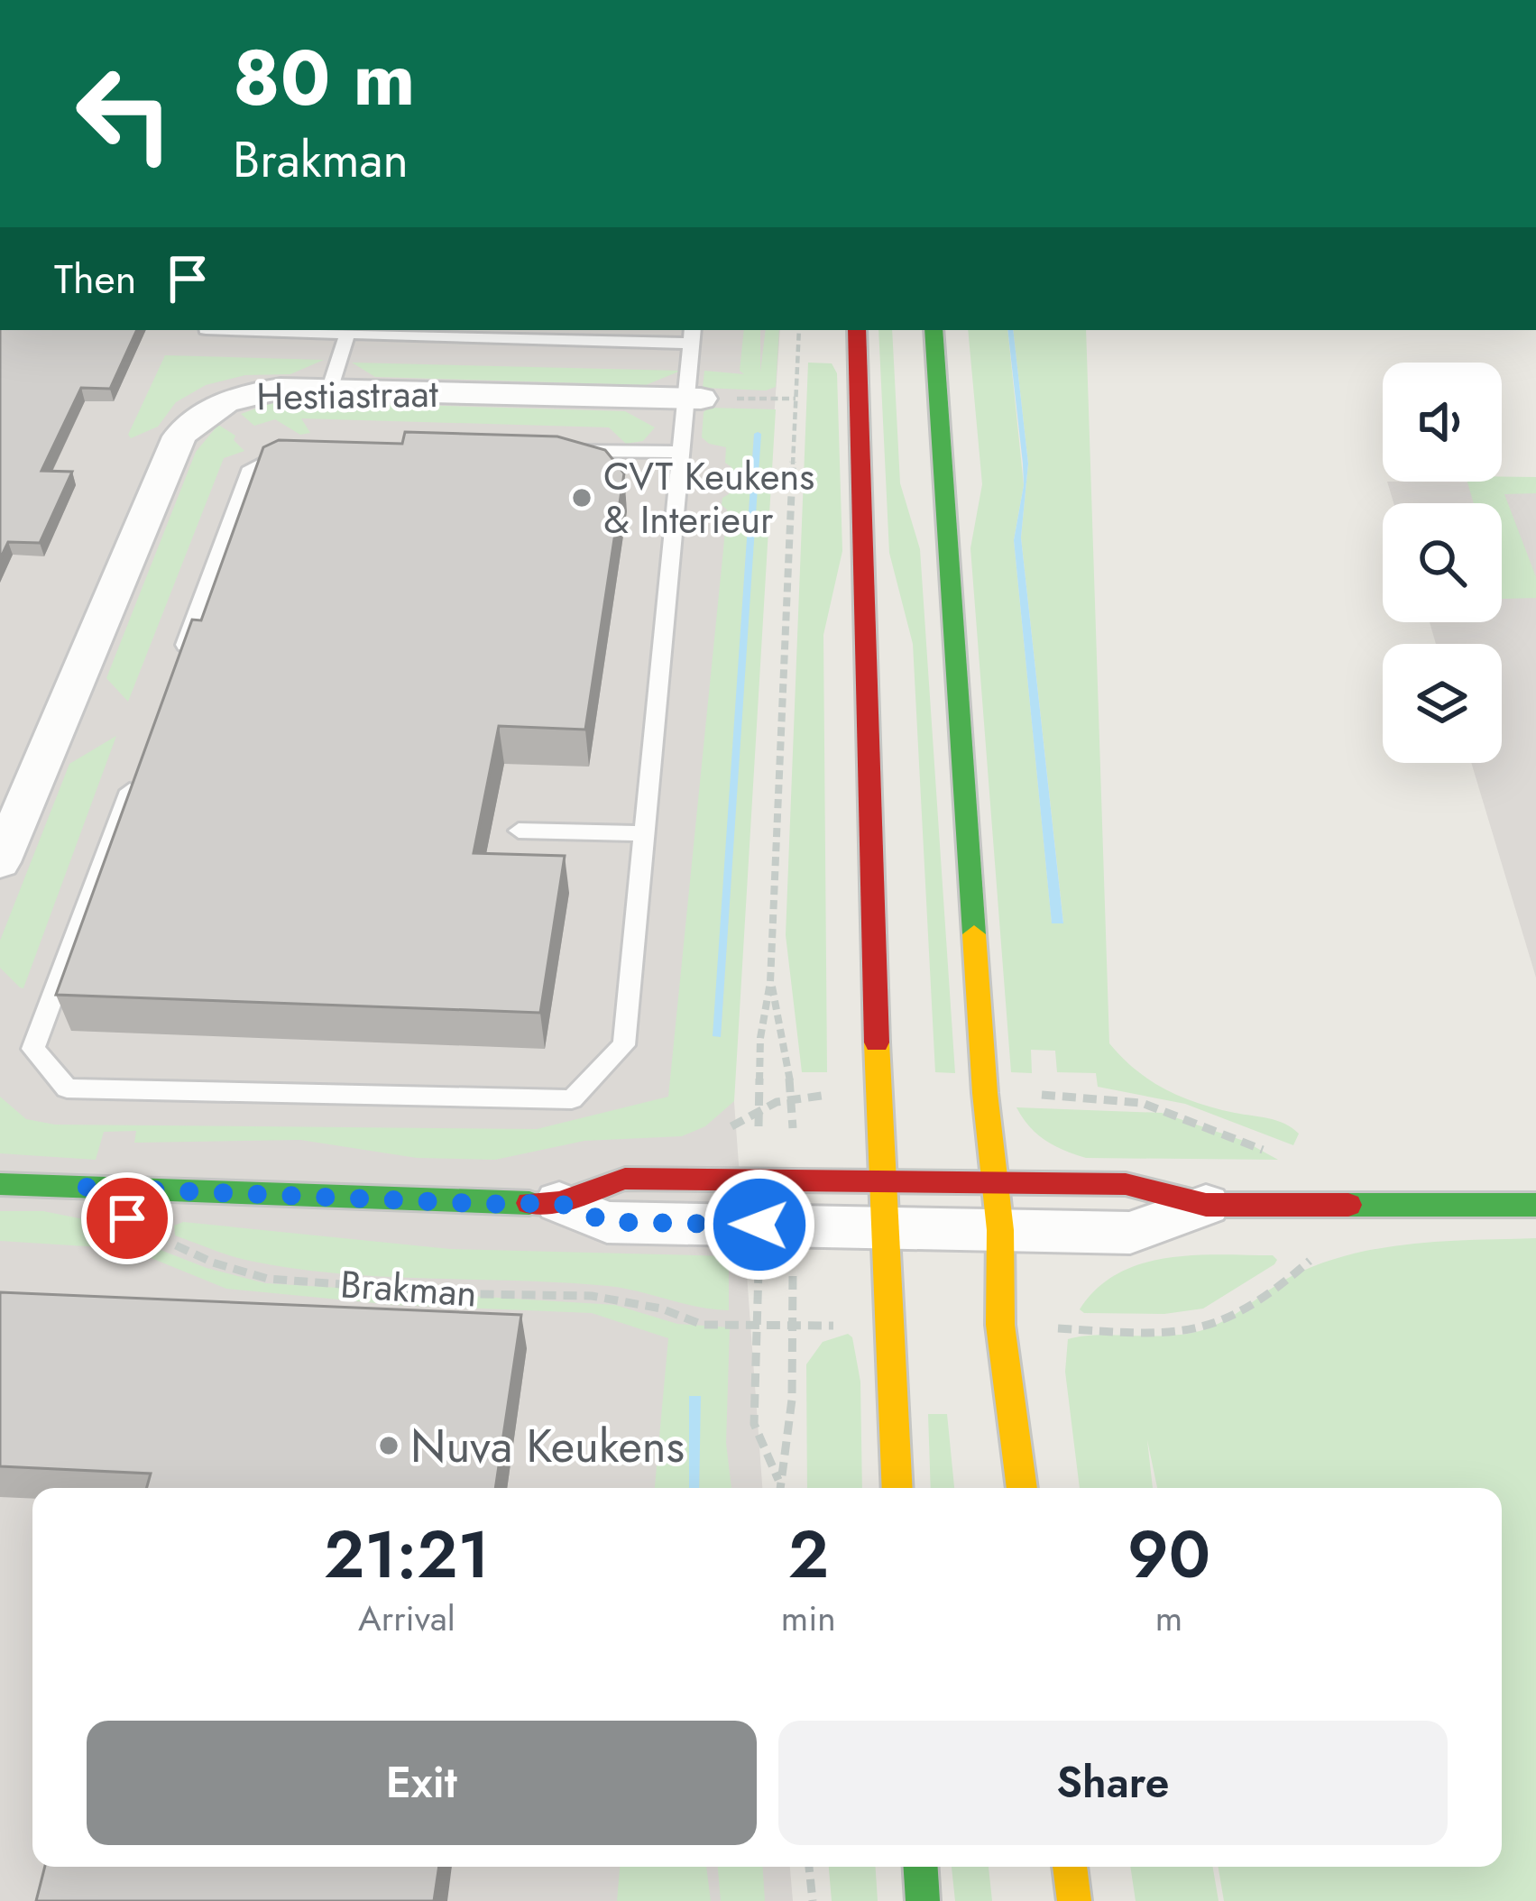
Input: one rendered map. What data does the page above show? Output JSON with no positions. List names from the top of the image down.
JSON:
{
  "streets": {
    "street": ["Hestiastraat"],
    "path": ["Brakman"]
  },
  "places": ["CVT Keukens & Interieur", "Nuva Keukens"],
  "page": {
    "turn": ["80 m", "Brakman"],
    "then": "Then",
    "eta": [
      "21:21",
      "Arrival",
      "2",
      "min",
      "90",
      "m"
    ],
    "buttons": ["Exit", "Share"]
  }
}
